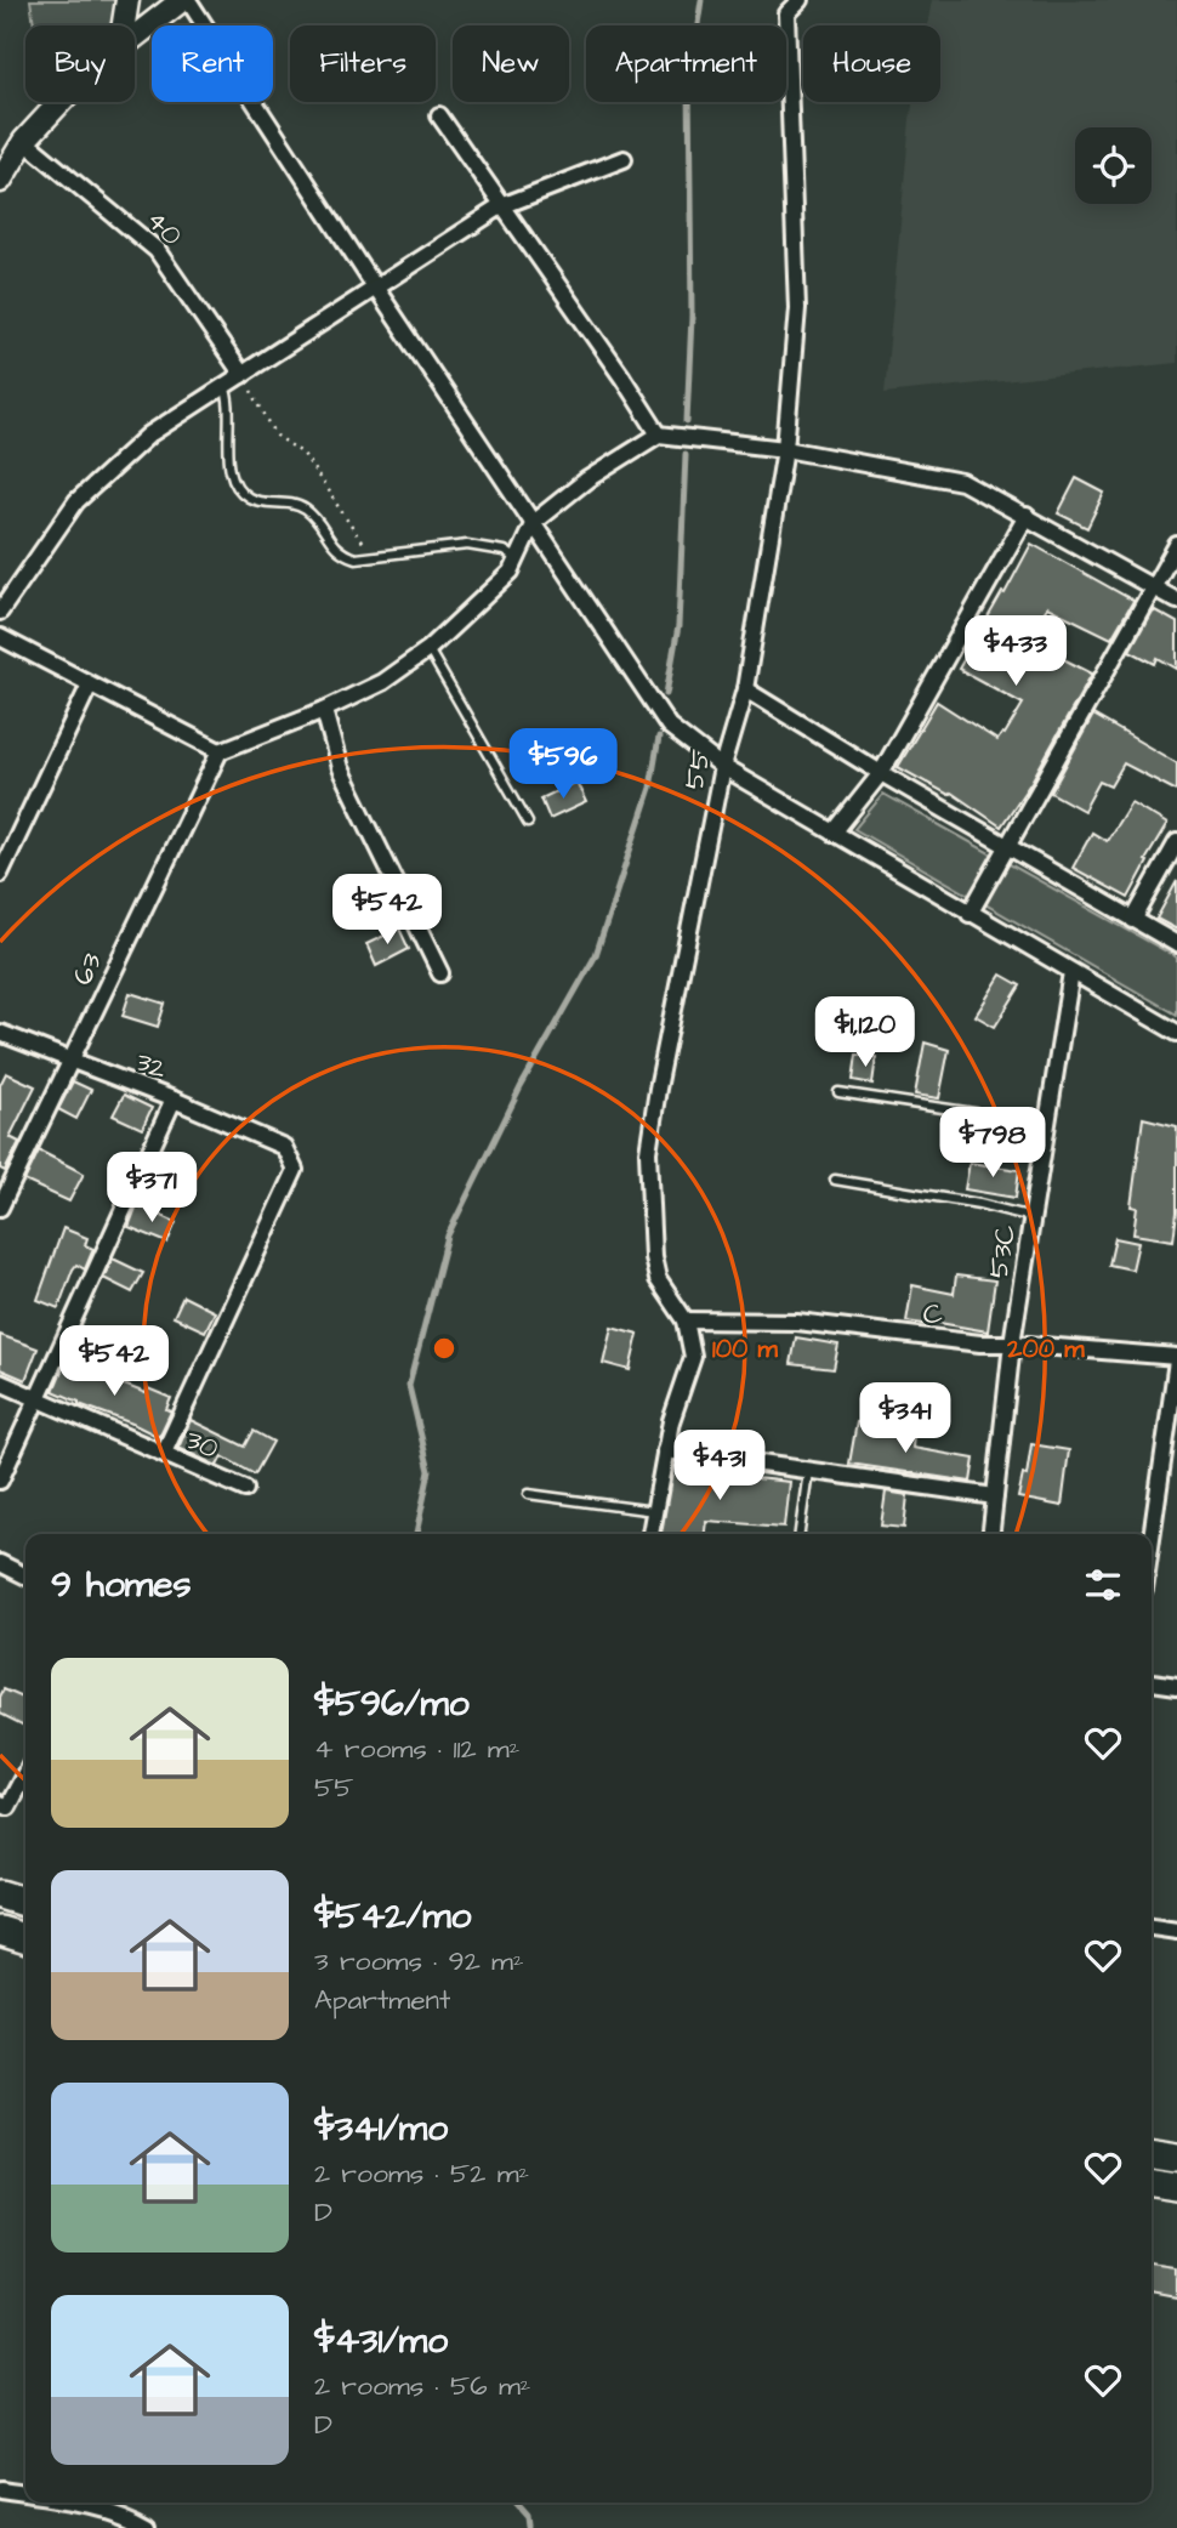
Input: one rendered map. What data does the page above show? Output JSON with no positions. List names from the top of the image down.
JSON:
{
  "streets": {
    "street": [
      "40",
      "55",
      "63",
      "32",
      "53C",
      "C",
      "30"
    ]
  },
  "crossings": [
    ["55", "C"],
    ["63", "32"],
    ["32", "30"],
    ["53C", "C"]
  ],
  "page": {
    "chip": [
      "Buy",
      "Rent",
      "Filters",
      "New",
      "Apartment",
      "House"
    ],
    "price": [
      "$433",
      "$596",
      "$542",
      "$1,120",
      "$798",
      "$371",
      "$542",
      "$341",
      "$431"
    ],
    "heading": "9 homes",
    "list": [
      {
        "name": "$596/mo",
        "note": "4 rooms · 112 m² · 55"
      },
      {
        "name": "$542/mo",
        "note": "3 rooms · 92 m² · Apartment"
      },
      {
        "name": "$341/mo",
        "note": "2 rooms · 52 m² · D"
      },
      {
        "name": "$431/mo",
        "note": "2 rooms · 56 m² · D"
      }
    ]
  },
  "rings": ["100 m", "200 m"]
}
